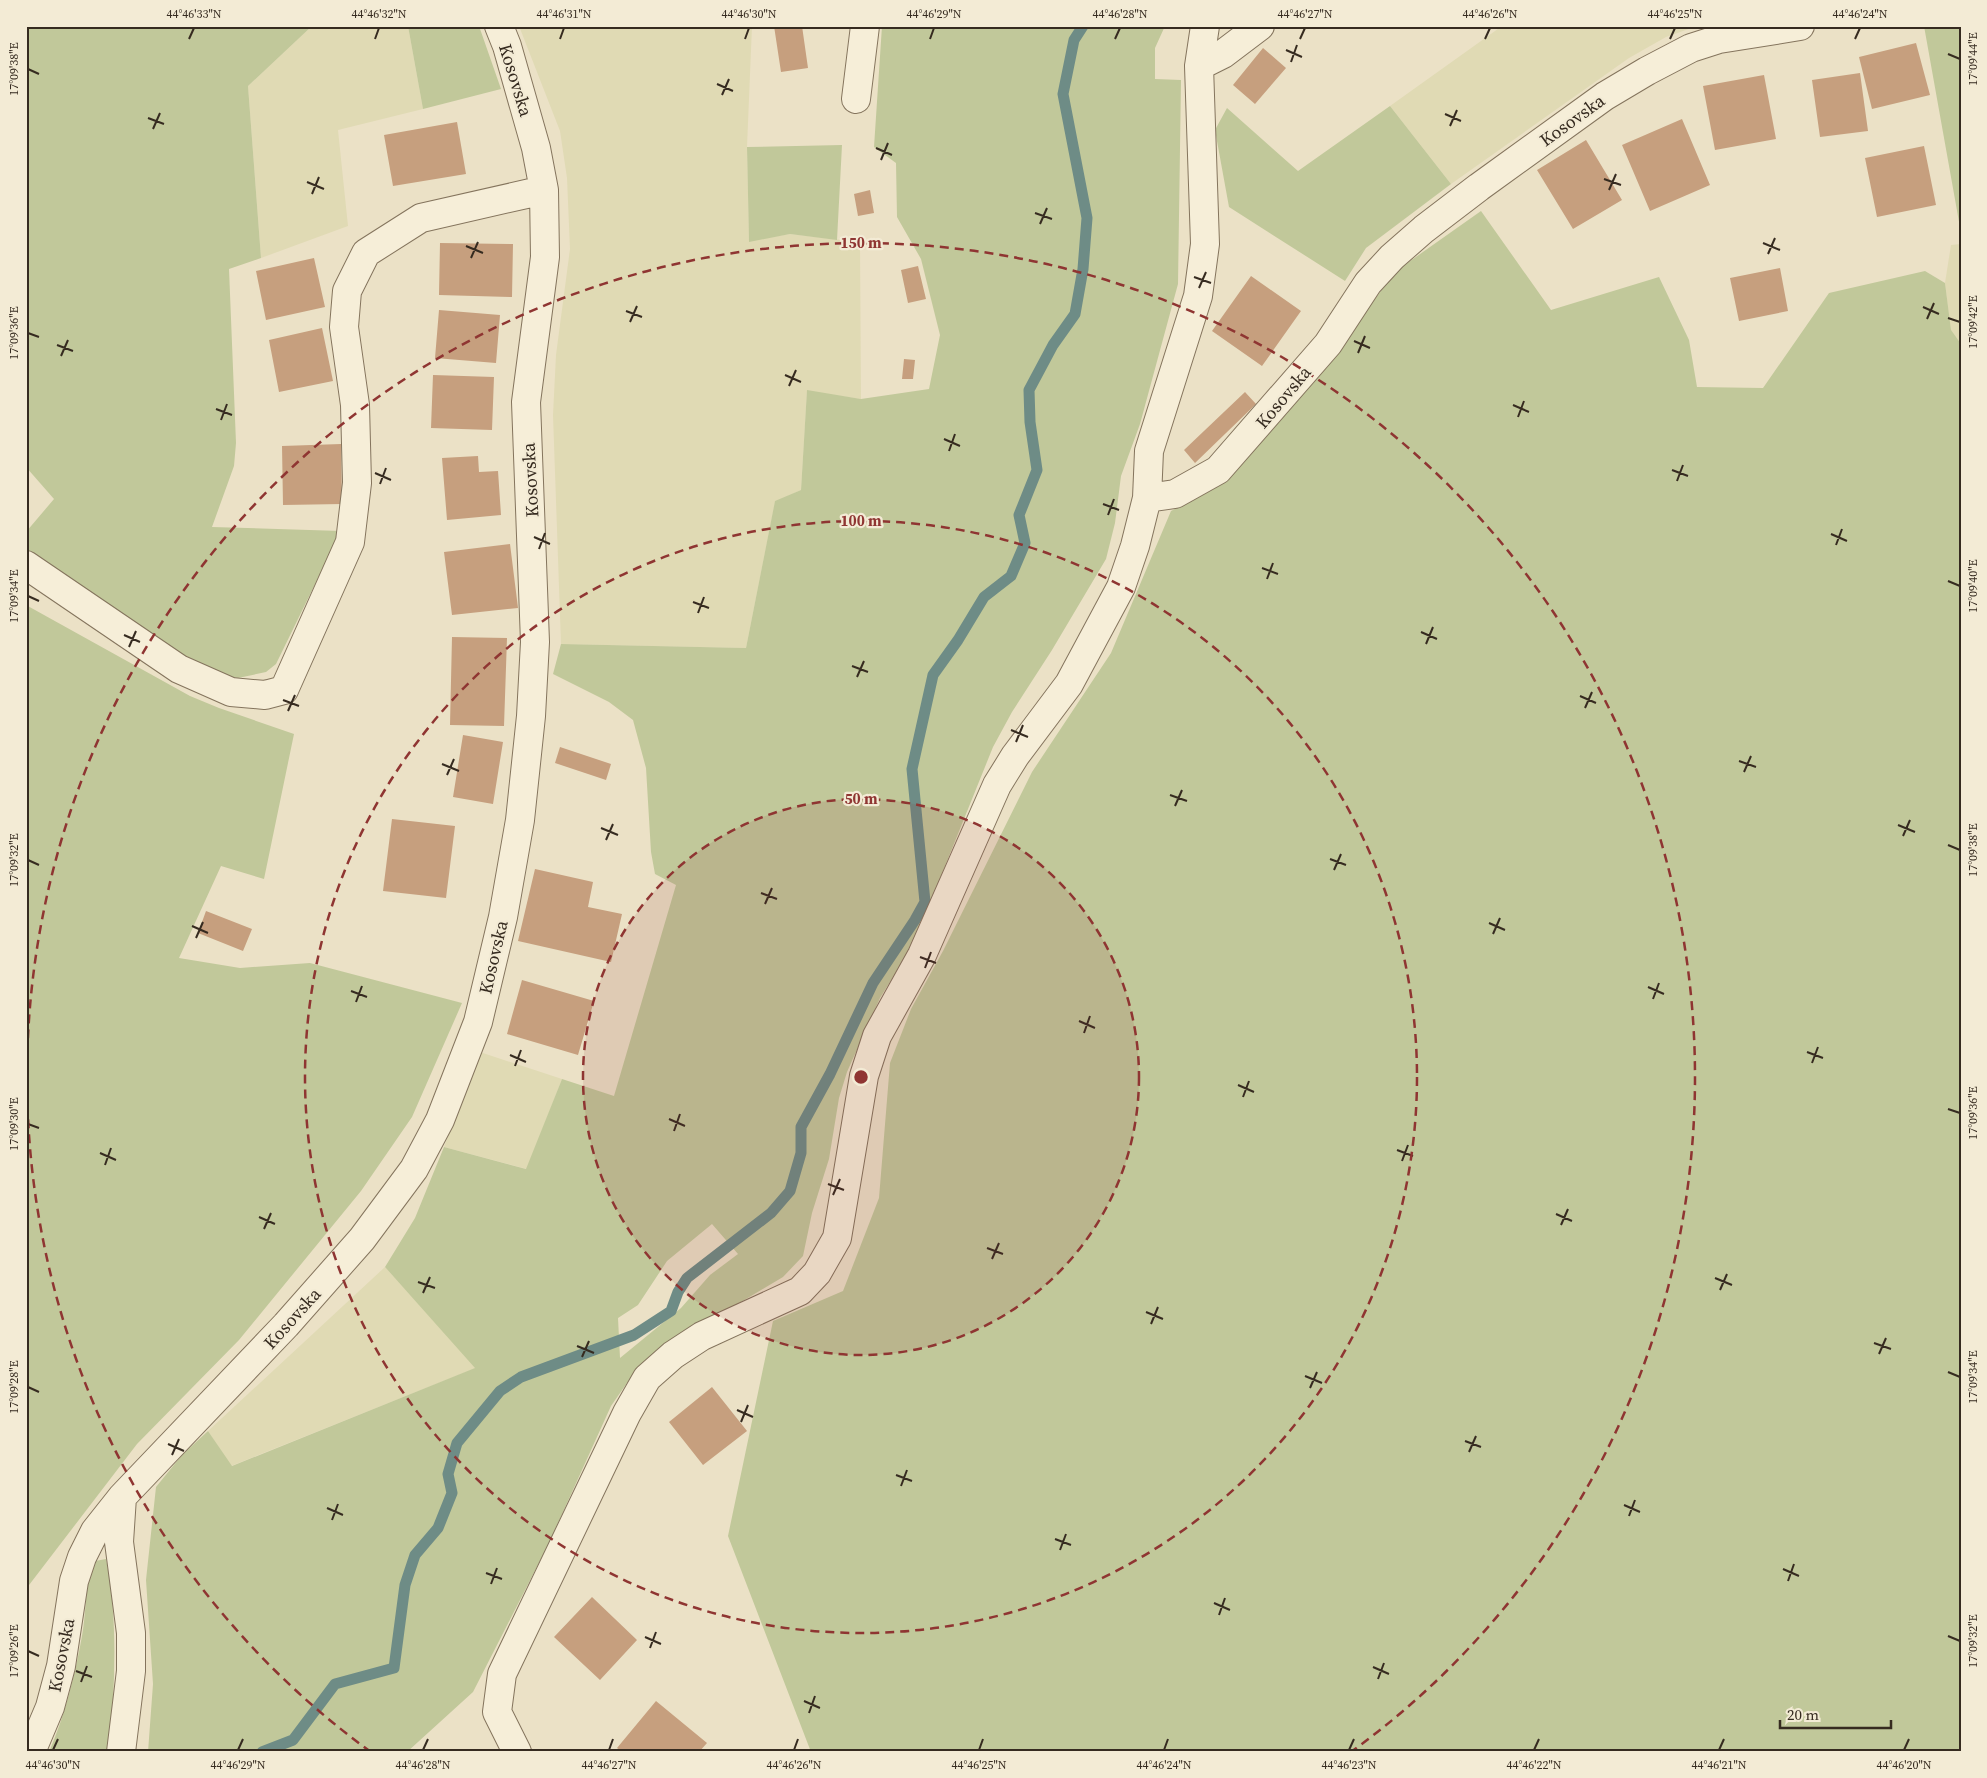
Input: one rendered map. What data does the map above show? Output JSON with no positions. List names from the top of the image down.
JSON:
{
  "streets": {
    "street": ["Kosovska"]
  },
  "scale_bar": "20 m",
  "coordinates": [
    "44°46'33\"N",
    "44°46'32\"N",
    "44°46'31\"N",
    "44°46'30\"N",
    "44°46'29\"N",
    "44°46'28\"N",
    "44°46'27\"N",
    "44°46'26\"N",
    "44°46'25\"N",
    "44°46'24\"N",
    "17°09'44\"E",
    "17°09'38\"E",
    "17°09'42\"E",
    "17°09'36\"E",
    "17°09'40\"E",
    "17°09'34\"E",
    "17°09'32\"E",
    "17°09'30\"E",
    "17°09'28\"E",
    "17°09'26\"E",
    "44°46'23\"N",
    "44°46'22\"N",
    "44°46'21\"N",
    "44°46'20\"N"
  ],
  "rings": ["150 m", "100 m", "50 m"]
}
